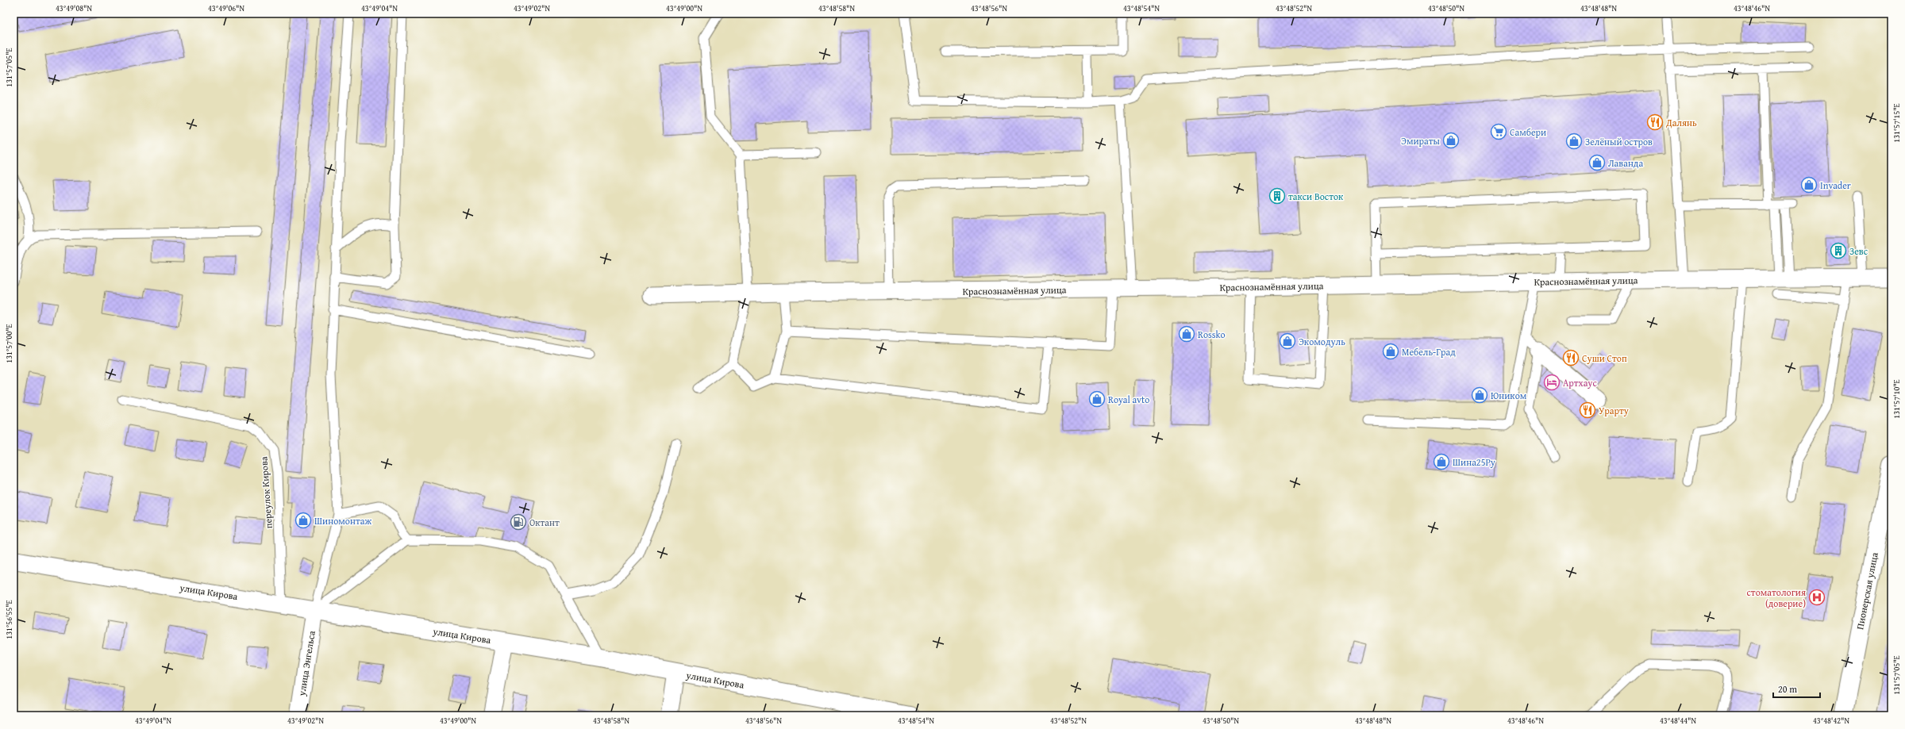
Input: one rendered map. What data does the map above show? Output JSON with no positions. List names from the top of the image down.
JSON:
{
  "streets": {
    "highway": ["Пионерская улица", "улица Кирова"],
    "street": ["Краснознамённая улица", "улица Энгельса"],
    "lane": ["переулок Кирова"]
  },
  "crossings": [
    ["переулок Кирова", "улица Кирова"],
    ["улица Кирова", "улица Энгельса"]
  ],
  "places": {
    "restaurant": ["Далянь", "Суши Стоп", "Урарту"],
    "supermarket": ["Самбери"],
    "shop": [
      "Эмираты",
      "Зелёный остров",
      "Лаванда",
      "Invader",
      "Rossko",
      "Экомодуль",
      "Мебель-Град",
      "Юником",
      "Royal avto",
      "Шина25Ру",
      "Шиномонтаж"
    ],
    "building": ["такси Восток", "Зевс"],
    "hotel": ["Артхаус"],
    "fuel station": ["Октант"],
    "hospital": ["стоматология (доверие)"]
  },
  "scale_bar": "20 m",
  "coordinates": [
    "43°49'08\"N",
    "43°49'06\"N",
    "43°49'04\"N",
    "43°49'02\"N",
    "43°49'00\"N",
    "43°48'58\"N",
    "43°48'56\"N",
    "43°48'54\"N",
    "43°48'52\"N",
    "43°48'50\"N",
    "43°48'48\"N",
    "43°48'46\"N",
    "131°57'05\"E",
    "131°57'15\"E",
    "131°57'00\"E",
    "131°57'10\"E",
    "131°56'55\"E",
    "43°48'44\"N",
    "43°48'42\"N"
  ]
}
